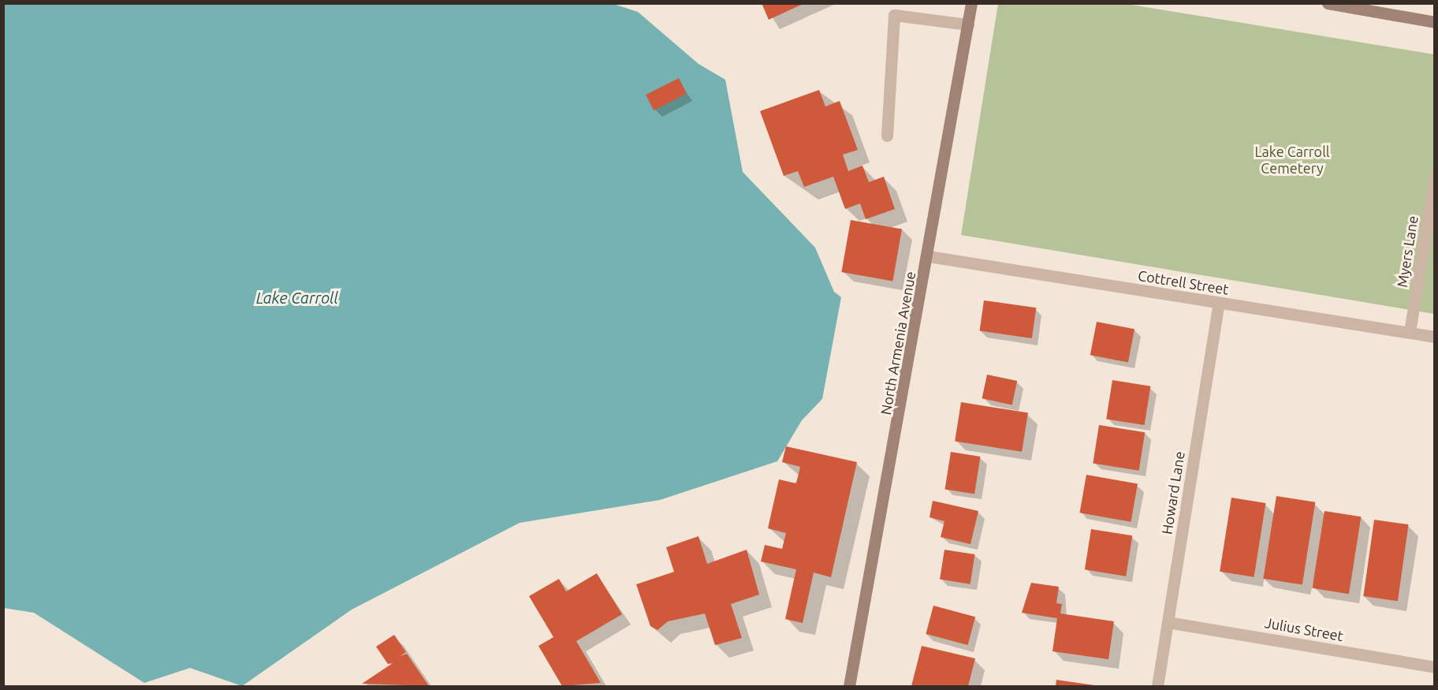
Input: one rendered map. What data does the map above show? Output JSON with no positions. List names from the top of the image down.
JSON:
{
  "streets": {
    "main road": ["North Armenia Avenue"],
    "street": [
      "Myers Lane",
      "Cottrell Street",
      "Howard Lane",
      "Julius Street"
    ]
  },
  "crossings": [
    ["Myers Lane", "Cottrell Street"],
    ["Cottrell Street", "North Armenia Avenue"],
    ["Cottrell Street", "Howard Lane"],
    ["Howard Lane", "Julius Street"]
  ],
  "water": ["Lake Carroll"],
  "parks": ["Lake Carroll Cemetery"]
}
